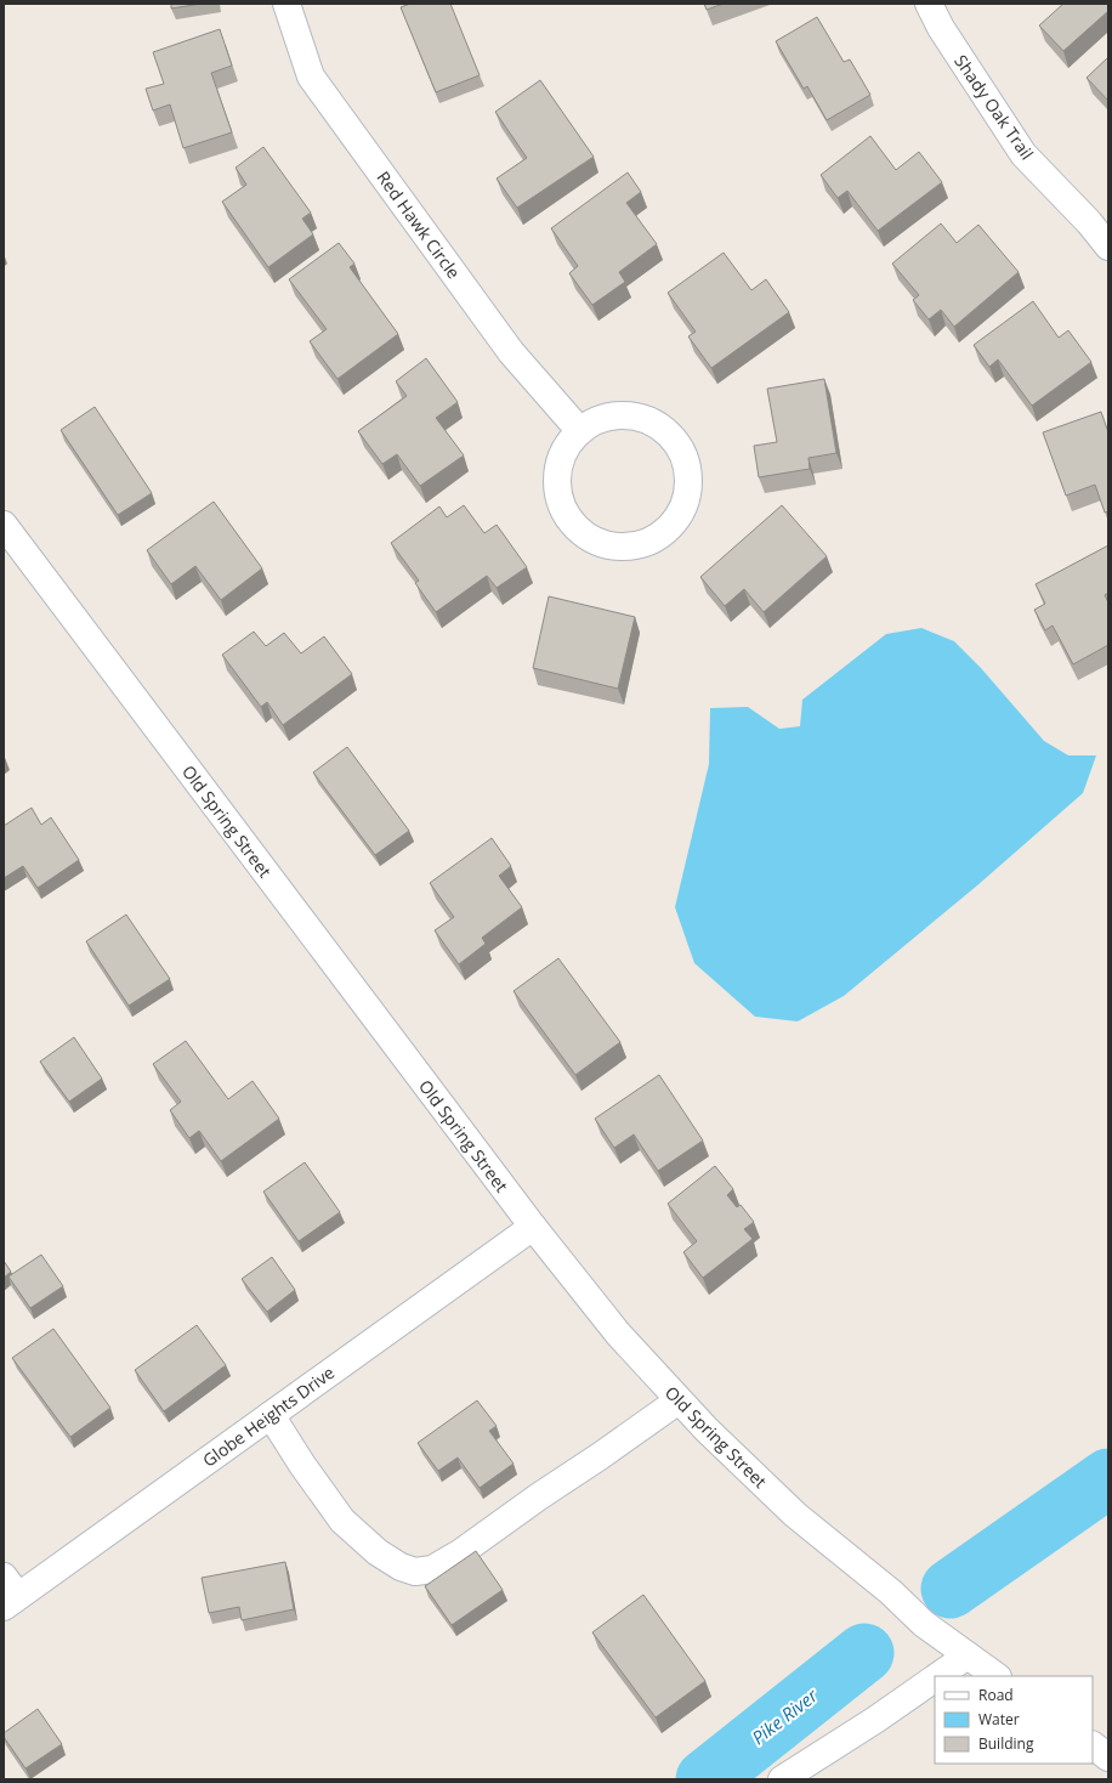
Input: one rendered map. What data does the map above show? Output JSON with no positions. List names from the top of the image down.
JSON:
{
  "streets": {
    "street": [
      "Shady Oak Trail",
      "Red Hawk Circle",
      "Old Spring Street",
      "Globe Heights Drive"
    ]
  },
  "crossings": [
    ["Old Spring Street", "Globe Heights Drive"]
  ],
  "water": ["Pike River"],
  "legend": ["Road", "Water", "Building"]
}
